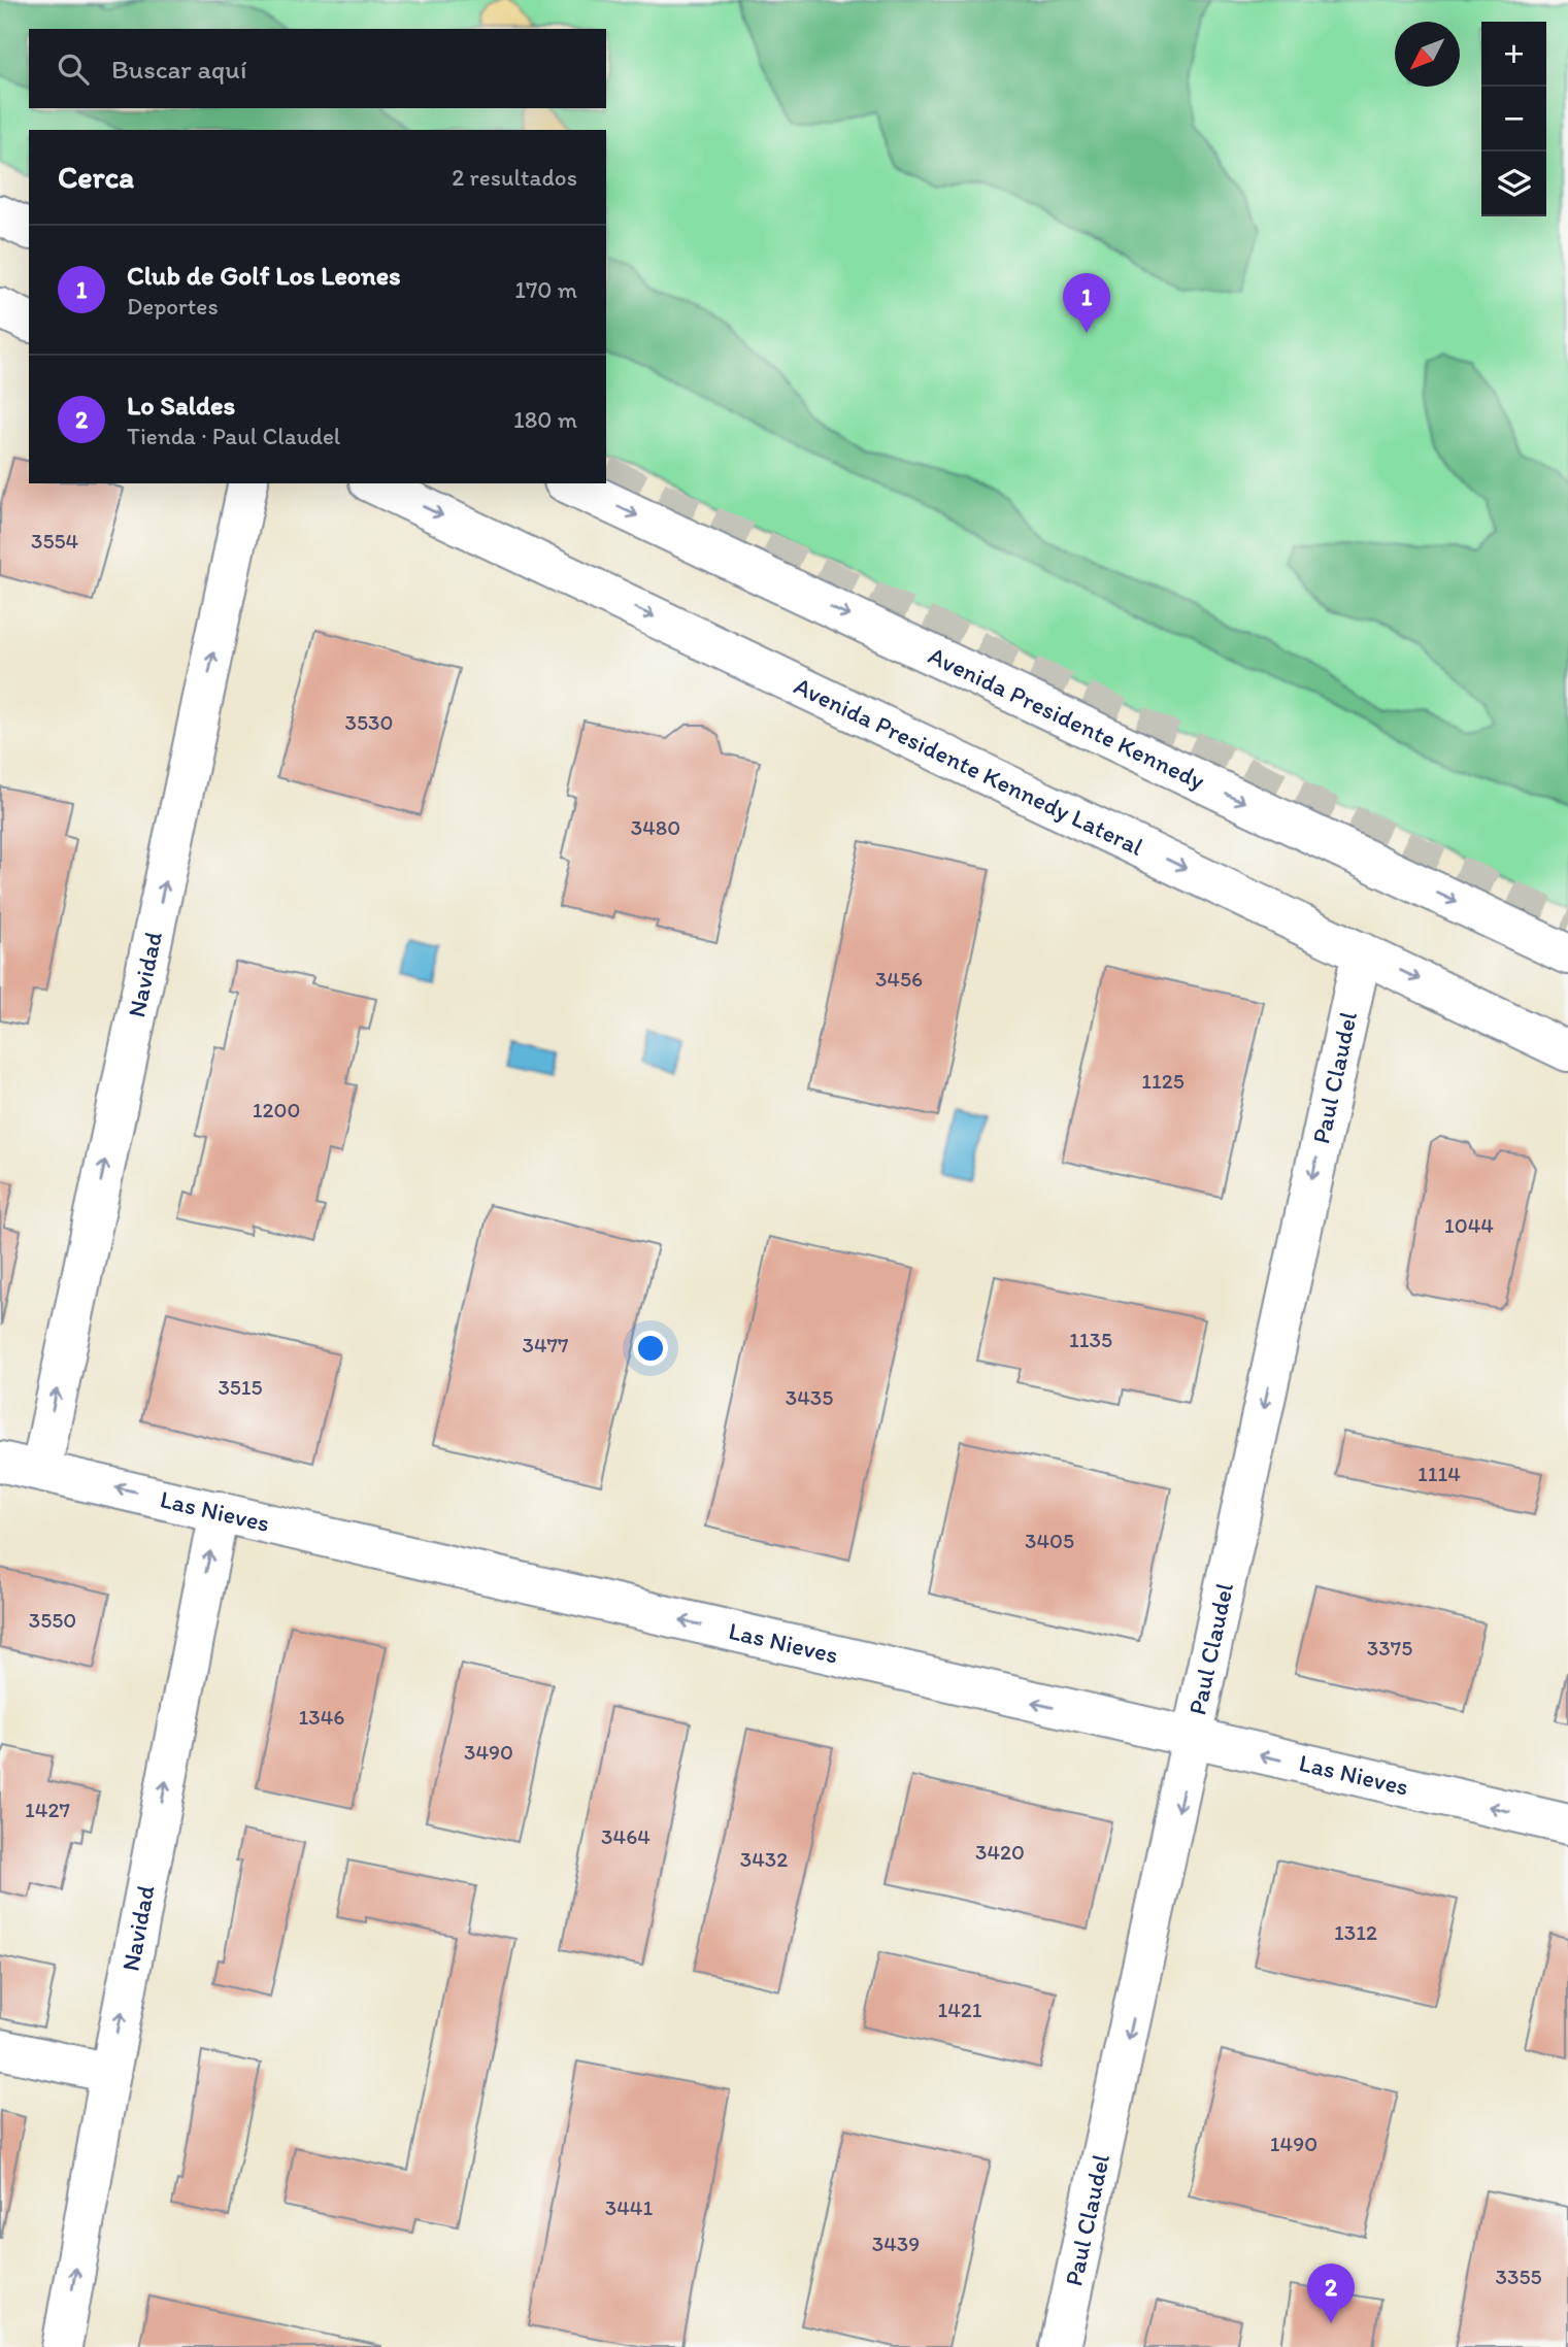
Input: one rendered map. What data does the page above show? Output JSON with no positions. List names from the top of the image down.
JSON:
{
  "streets": {
    "main road": [
      "Avenida Presidente Kennedy",
      "Avenida Presidente Kennedy Lateral",
      "Navidad",
      "Paul Claudel",
      "Las Nieves"
    ]
  },
  "crossings": [
    ["Avenida Presidente Kennedy Lateral", "Paul Claudel"],
    ["Navidad", "Las Nieves"],
    ["Paul Claudel", "Las Nieves"]
  ],
  "one_way": [
    "Avenida Presidente Kennedy",
    "Avenida Presidente Kennedy Lateral",
    "Navidad",
    "Paul Claudel",
    "Las Nieves"
  ],
  "house_numbers": [
    "3554",
    "3530",
    "3480",
    "3456",
    "1125",
    "1200",
    "1044",
    "1135",
    "3477",
    "3515",
    "3435",
    "1114",
    "3405",
    "3550",
    "3375",
    "1346",
    "3490",
    "1427",
    "3464",
    "3420",
    "3432",
    "1312",
    "1421",
    "1490",
    "3441",
    "3439",
    "3355"
  ],
  "north": "bottom left",
  "page": {
    "map_buttons": ["+", "−"],
    "search": "Buscar aquí",
    "heading": ["Cerca", "2 resultados"],
    "list": [
      {
        "mark": "1",
        "name": "Club de Golf Los Leones",
        "note": "Deportes",
        "value": "170 m"
      },
      {
        "mark": "2",
        "name": "Lo Saldes",
        "note": "Tienda · Paul Claudel",
        "value": "180 m"
      }
    ],
    "pins": ["1", "2"]
  }
}
